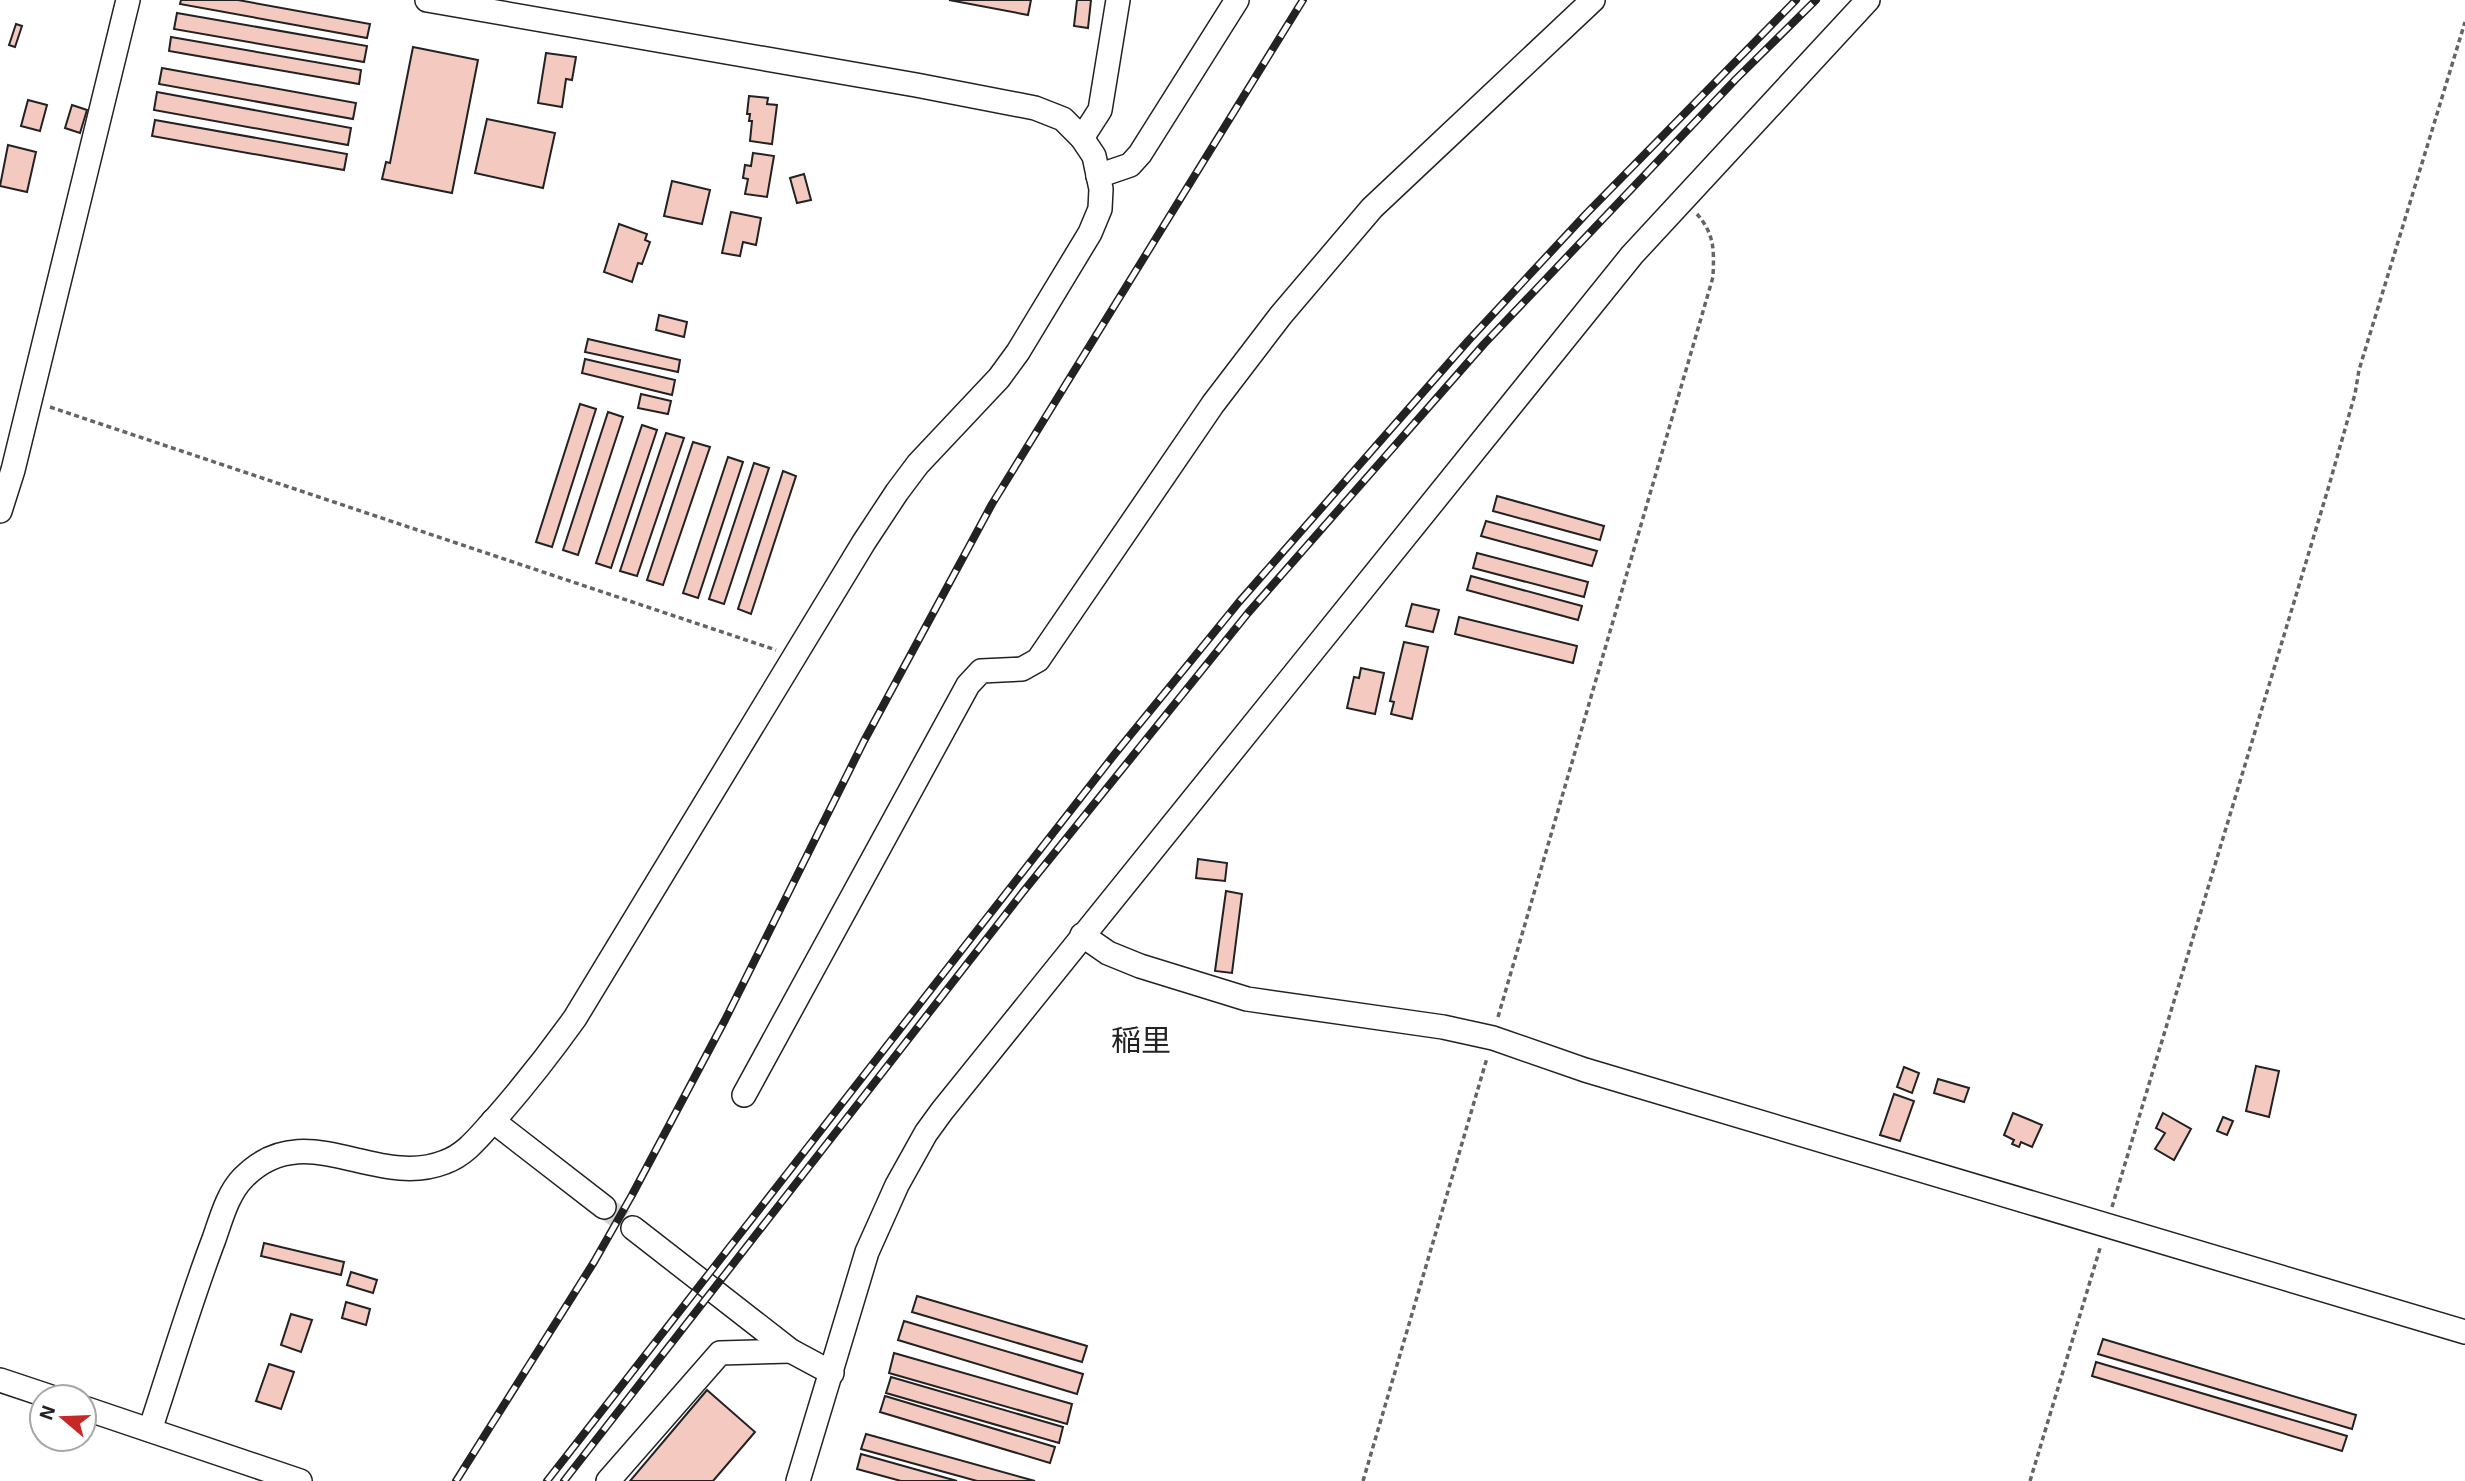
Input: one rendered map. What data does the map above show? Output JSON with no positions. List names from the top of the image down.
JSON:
{
  "districts": ["稲里"],
  "north": "left"
}
